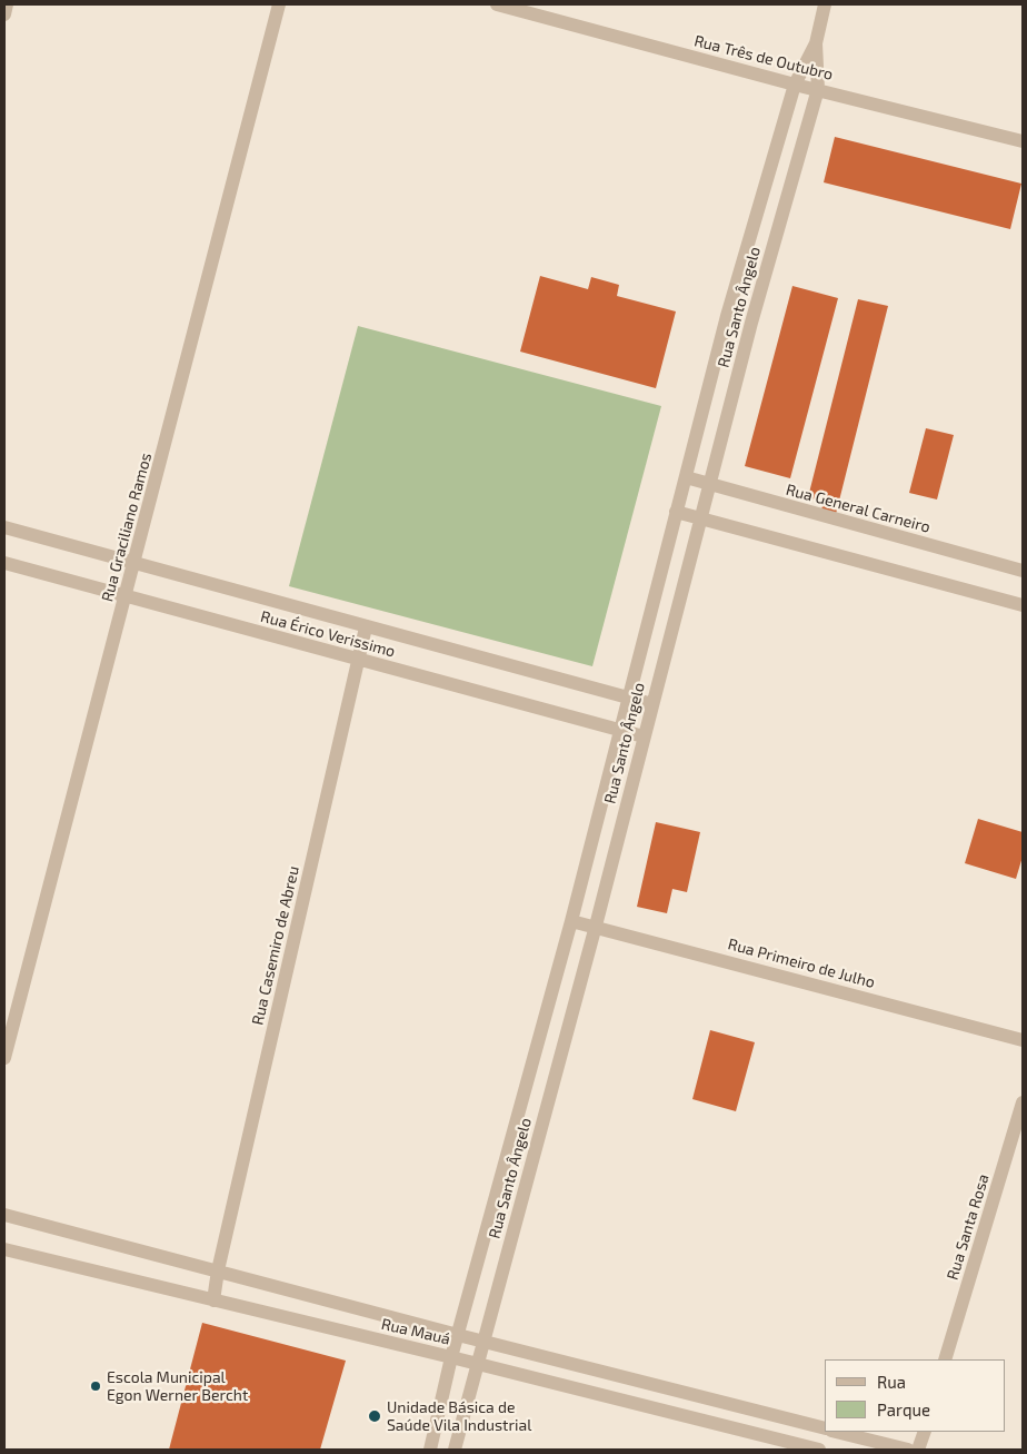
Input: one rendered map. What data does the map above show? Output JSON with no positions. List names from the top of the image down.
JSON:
{
  "streets": {
    "street": [
      "Rua Três de Outubro",
      "Rua Santo Ângelo",
      "Rua General Carneiro",
      "Rua Graciliano Ramos",
      "Rua Érico Verissimo",
      "Rua Casemiro de Abreu",
      "Rua Primeiro de Julho",
      "Rua Santa Rosa",
      "Rua Mauá"
    ]
  },
  "crossings": [
    ["Rua Três de Outubro", "Rua Santo Ângelo"],
    ["Rua Santo Ângelo", "Rua General Carneiro"],
    ["Rua Santo Ângelo", "Rua Érico Verissimo"],
    ["Rua Santo Ângelo", "Rua Primeiro de Julho"],
    ["Rua Santo Ângelo", "Rua Mauá"],
    ["Rua Graciliano Ramos", "Rua Érico Verissimo"],
    ["Rua Érico Verissimo", "Rua Casemiro de Abreu"],
    ["Rua Casemiro de Abreu", "Rua Mauá"]
  ],
  "places": ["Escola Municipal Egon Werner Bercht", "Unidade Básica de Saúde Vila Industrial"],
  "legend": ["Rua", "Parque"]
}
